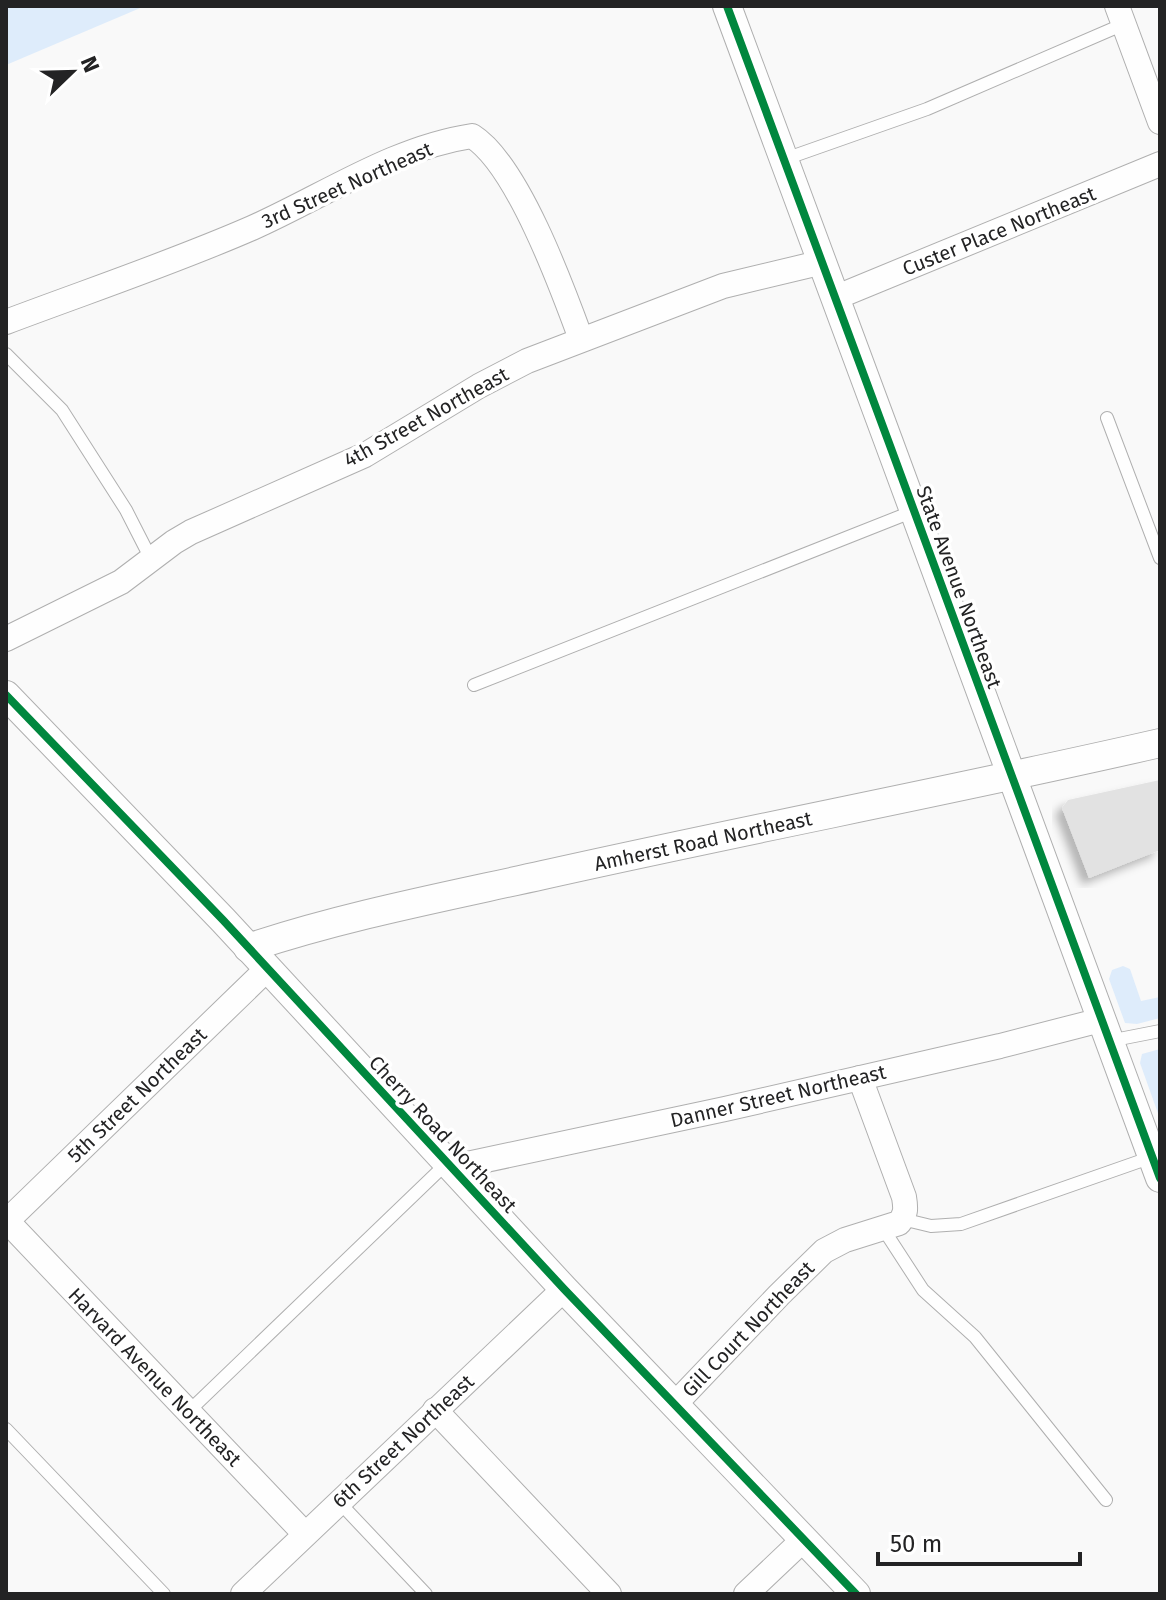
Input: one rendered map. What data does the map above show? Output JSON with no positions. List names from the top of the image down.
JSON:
{
  "streets": {
    "street": [
      "3rd Street Northeast",
      "Custer Place Northeast",
      "4th Street Northeast",
      "State Avenue Northeast",
      "Amherst Road Northeast",
      "5th Street Northeast",
      "Danner Street Northeast",
      "Cherry Road Northeast",
      "Gill Court Northeast",
      "Harvard Avenue Northeast",
      "6th Street Northeast"
    ]
  },
  "crossings": [
    ["3rd Street Northeast", "4th Street Northeast"],
    ["Custer Place Northeast", "State Avenue Northeast"],
    ["4th Street Northeast", "State Avenue Northeast"],
    ["State Avenue Northeast", "Amherst Road Northeast"],
    ["State Avenue Northeast", "Danner Street Northeast"],
    ["Amherst Road Northeast", "5th Street Northeast"],
    ["Amherst Road Northeast", "Cherry Road Northeast"],
    ["5th Street Northeast", "Cherry Road Northeast"],
    ["5th Street Northeast", "Harvard Avenue Northeast"],
    ["Danner Street Northeast", "Cherry Road Northeast"],
    ["Cherry Road Northeast", "Gill Court Northeast"],
    ["Cherry Road Northeast", "6th Street Northeast"],
    ["Harvard Avenue Northeast", "6th Street Northeast"]
  ],
  "scale_bar": "50 m",
  "north": "top right"
}
